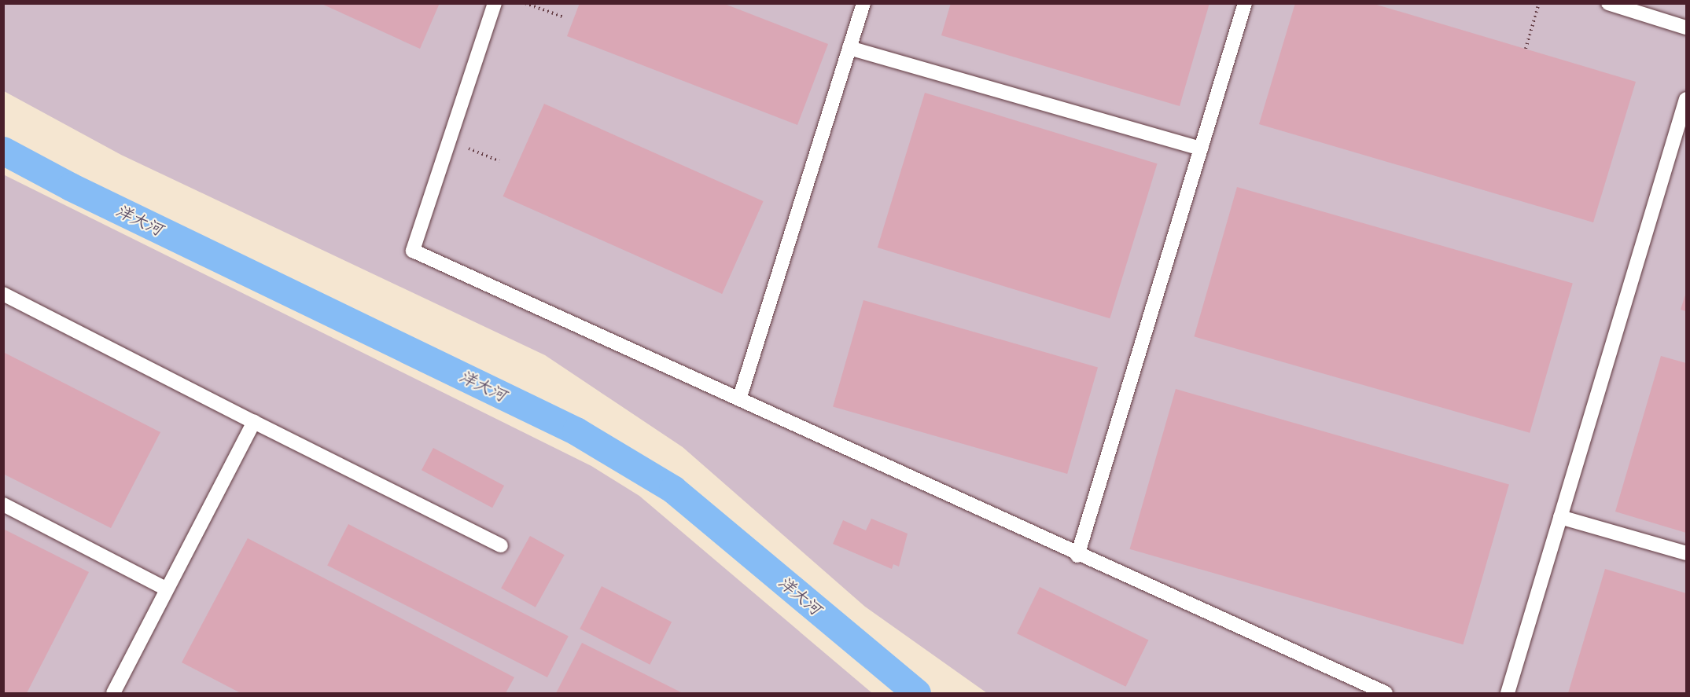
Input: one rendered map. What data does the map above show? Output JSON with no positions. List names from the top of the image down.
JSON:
{
  "water": ["洋大河"]
}
